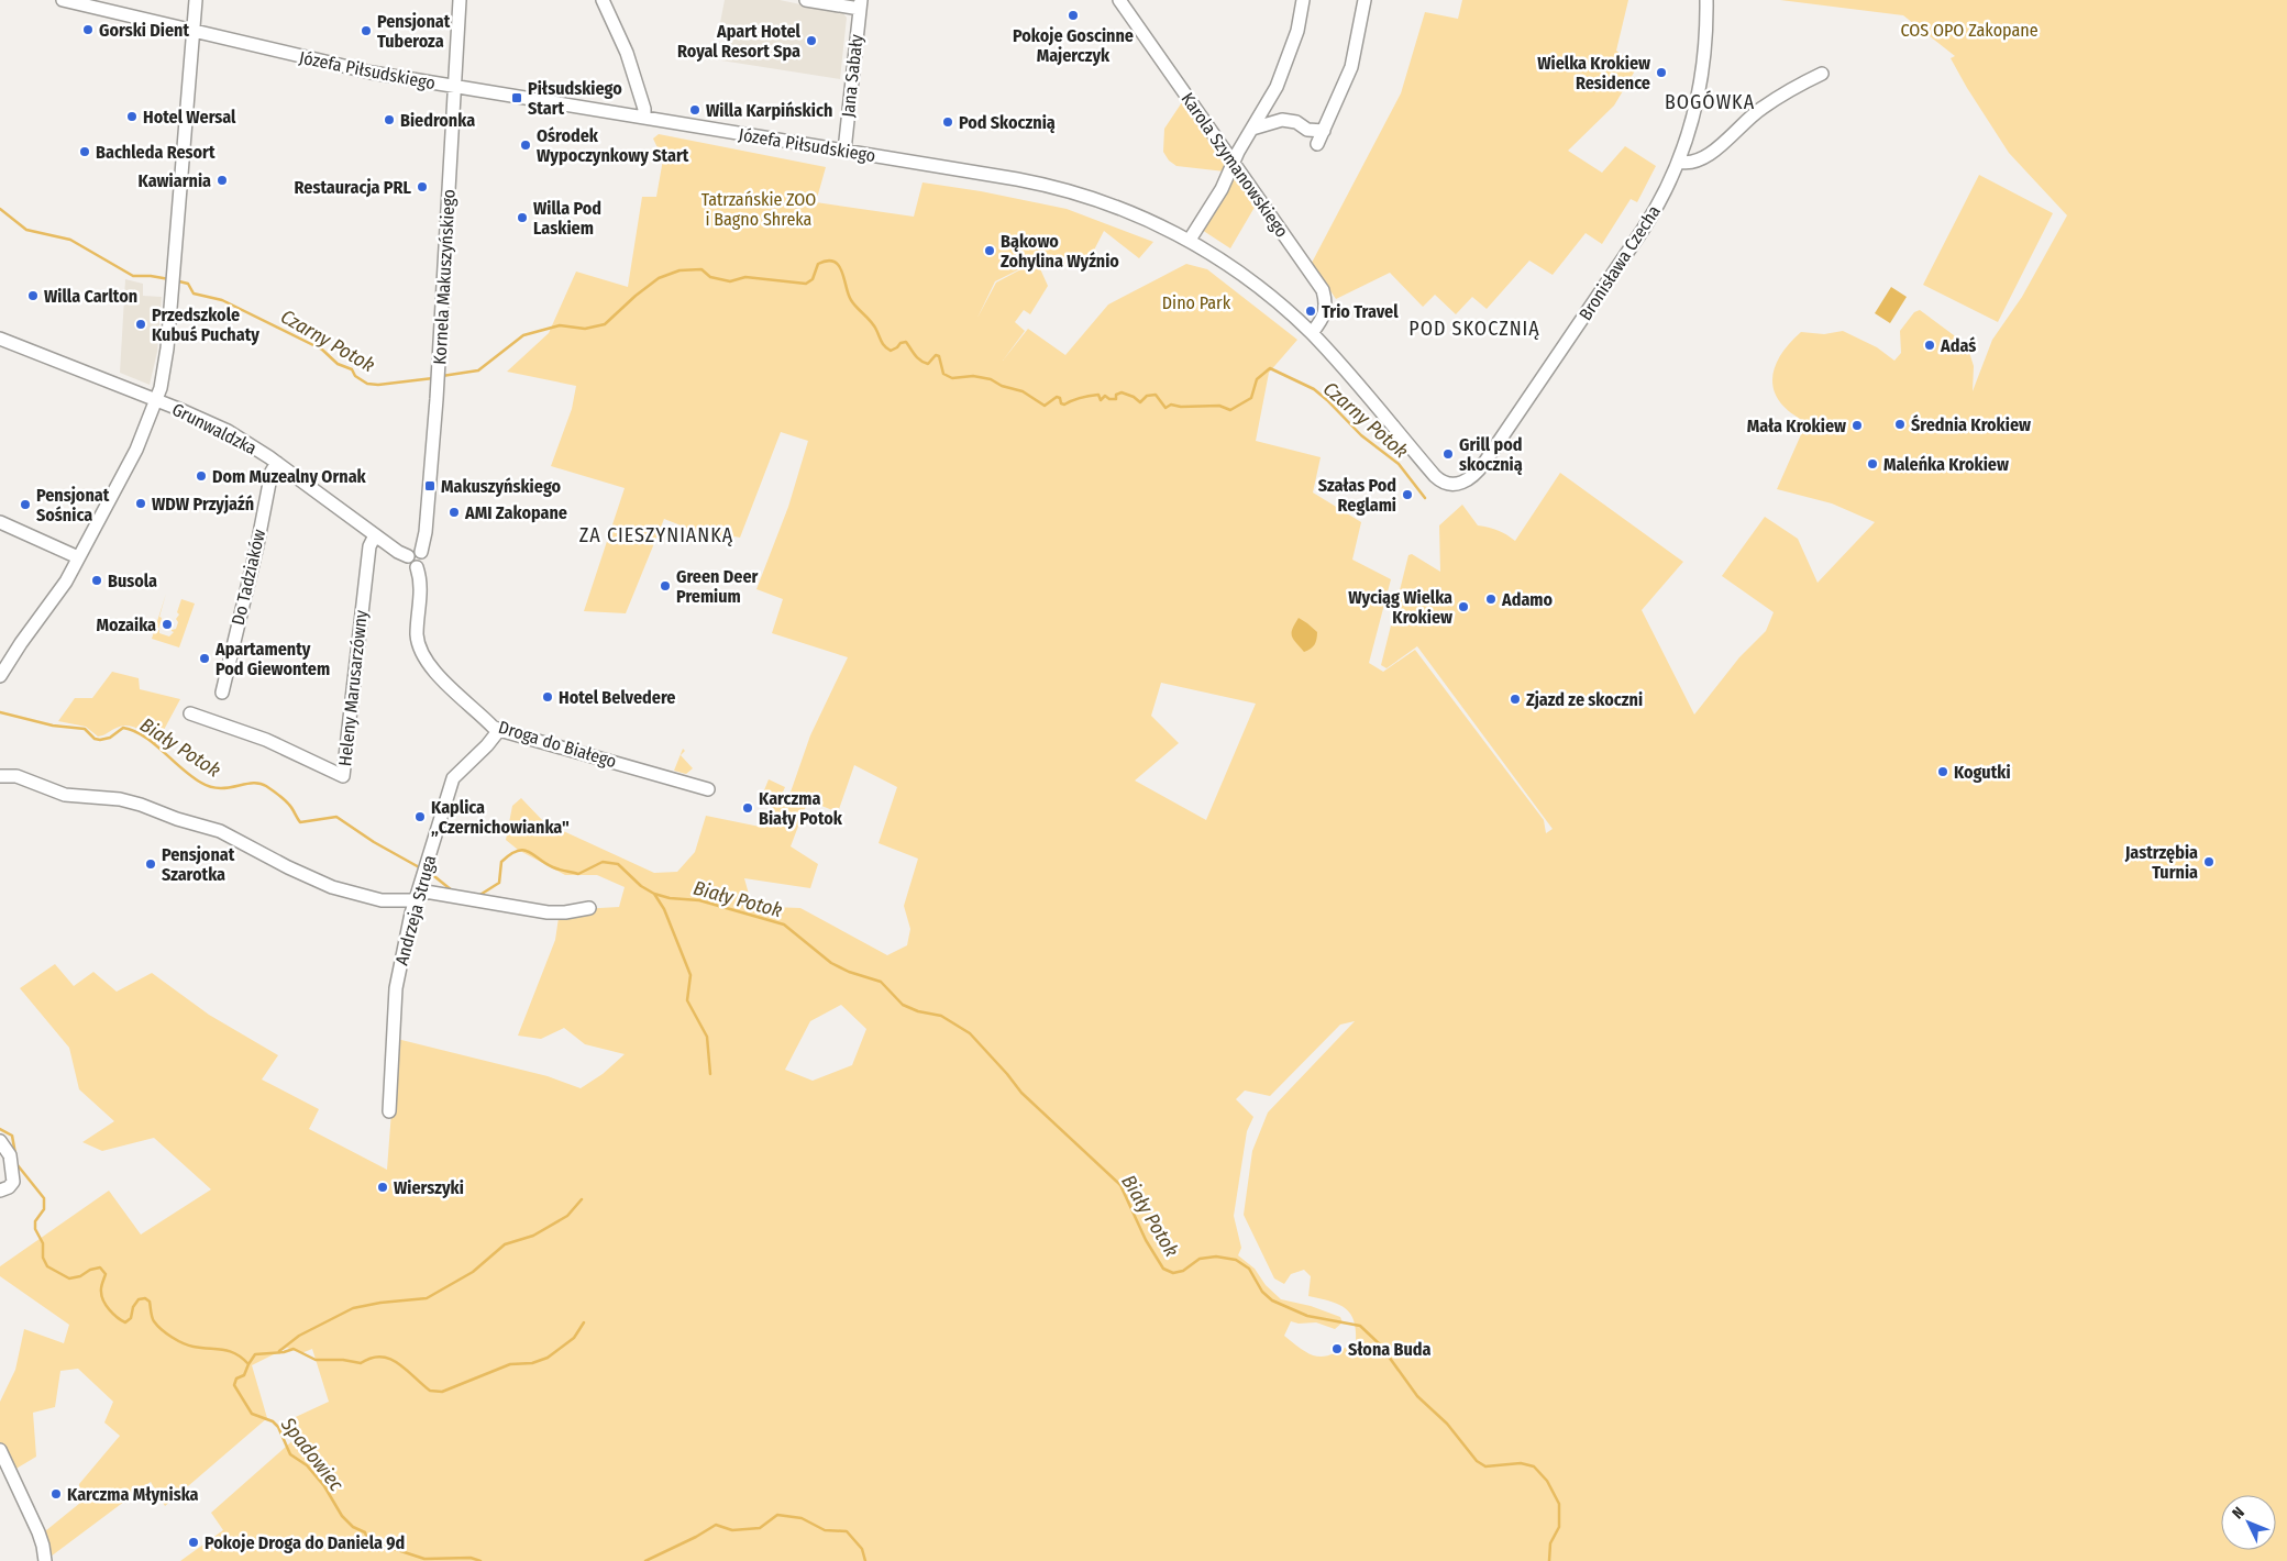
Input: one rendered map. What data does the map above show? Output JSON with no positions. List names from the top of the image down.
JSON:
{
  "streets": {
    "street": [
      "Józefa Piłsudskiego",
      "Jana Sabały",
      "Karola Szymanowskiego",
      "Bronisława Czecha",
      "Kornela Makuszyńskiego",
      "Grunwaldzka",
      "Do Tadziaków",
      "Heleny Marusarzówny",
      "Droga do Białego",
      "Andrzeja Struga"
    ]
  },
  "crossings": [
    ["Józefa Piłsudskiego", "Jana Sabały"],
    ["Józefa Piłsudskiego", "Karola Szymanowskiego"],
    ["Józefa Piłsudskiego", "Bronisława Czecha"],
    ["Józefa Piłsudskiego", "Kornela Makuszyńskiego"],
    ["Kornela Makuszyńskiego", "Grunwaldzka"],
    ["Kornela Makuszyńskiego", "Droga do Białego"],
    ["Grunwaldzka", "Do Tadziaków"],
    ["Grunwaldzka", "Heleny Marusarzówny"],
    ["Grunwaldzka", "Droga do Białego"],
    ["Droga do Białego", "Andrzeja Struga"]
  ],
  "districts": ["BOGÓWKA", "POD SKOCZNIĄ", "ZA CIESZYNIANKĄ"],
  "water": ["Czarny Potok", "Biały Potok", "Spadowiec"],
  "parks": ["COS OPO Zakopane", "Tatrzańskie ZOO i Bagno Shreka", "Dino Park"],
  "places": {
    "other": [
      "Pokoje Goscinne Majerczyk",
      "Gorski Dient",
      "Pensjonat Tuberoza",
      "Apart Hotel Royal Resort Spa",
      "Wielka Krokiew Residence",
      "Willa Karpińskich",
      "Hotel Wersal",
      "Biedronka",
      "Pod Skocznią",
      "Ośrodek Wypoczynkowy Start",
      "Bachleda Resort",
      "Kawiarnia",
      "Restauracja PRL",
      "Willa Pod Laskiem",
      "Bąkowo Zohylina Wyźnio",
      "Willa Carlton",
      "Trio Travel",
      "Przedszkole Kubuś Puchaty",
      "Adaś",
      "Średnia Krokiew",
      "Mała Krokiew",
      "Grill pod skocznią",
      "Maleńka Krokiew",
      "Dom Muzealny Ornak",
      "Szałas Pod Reglami",
      "WDW Przyjaźń",
      "Pensjonat Sośnica",
      "AMI Zakopane",
      "Busola",
      "Green Deer Premium",
      "Adamo",
      "Wyciąg Wielka Krokiew",
      "Mozaika",
      "Apartamenty Pod Giewontem",
      "Hotel Belvedere",
      "Zjazd ze skoczni",
      "Kogutki",
      "Karczma Biały Potok",
      "Kaplica „Czernichowianka\"",
      "Jastrzębia Turnia",
      "Pensjonat Szarotka",
      "Wierszyki",
      "Słona Buda",
      "Karczma Młyniska",
      "Pokoje Droga do Daniela 9d"
    ],
    "transit": ["Piłsudskiego Start", "Makuszyńskiego"]
  },
  "north": "top left"
}
